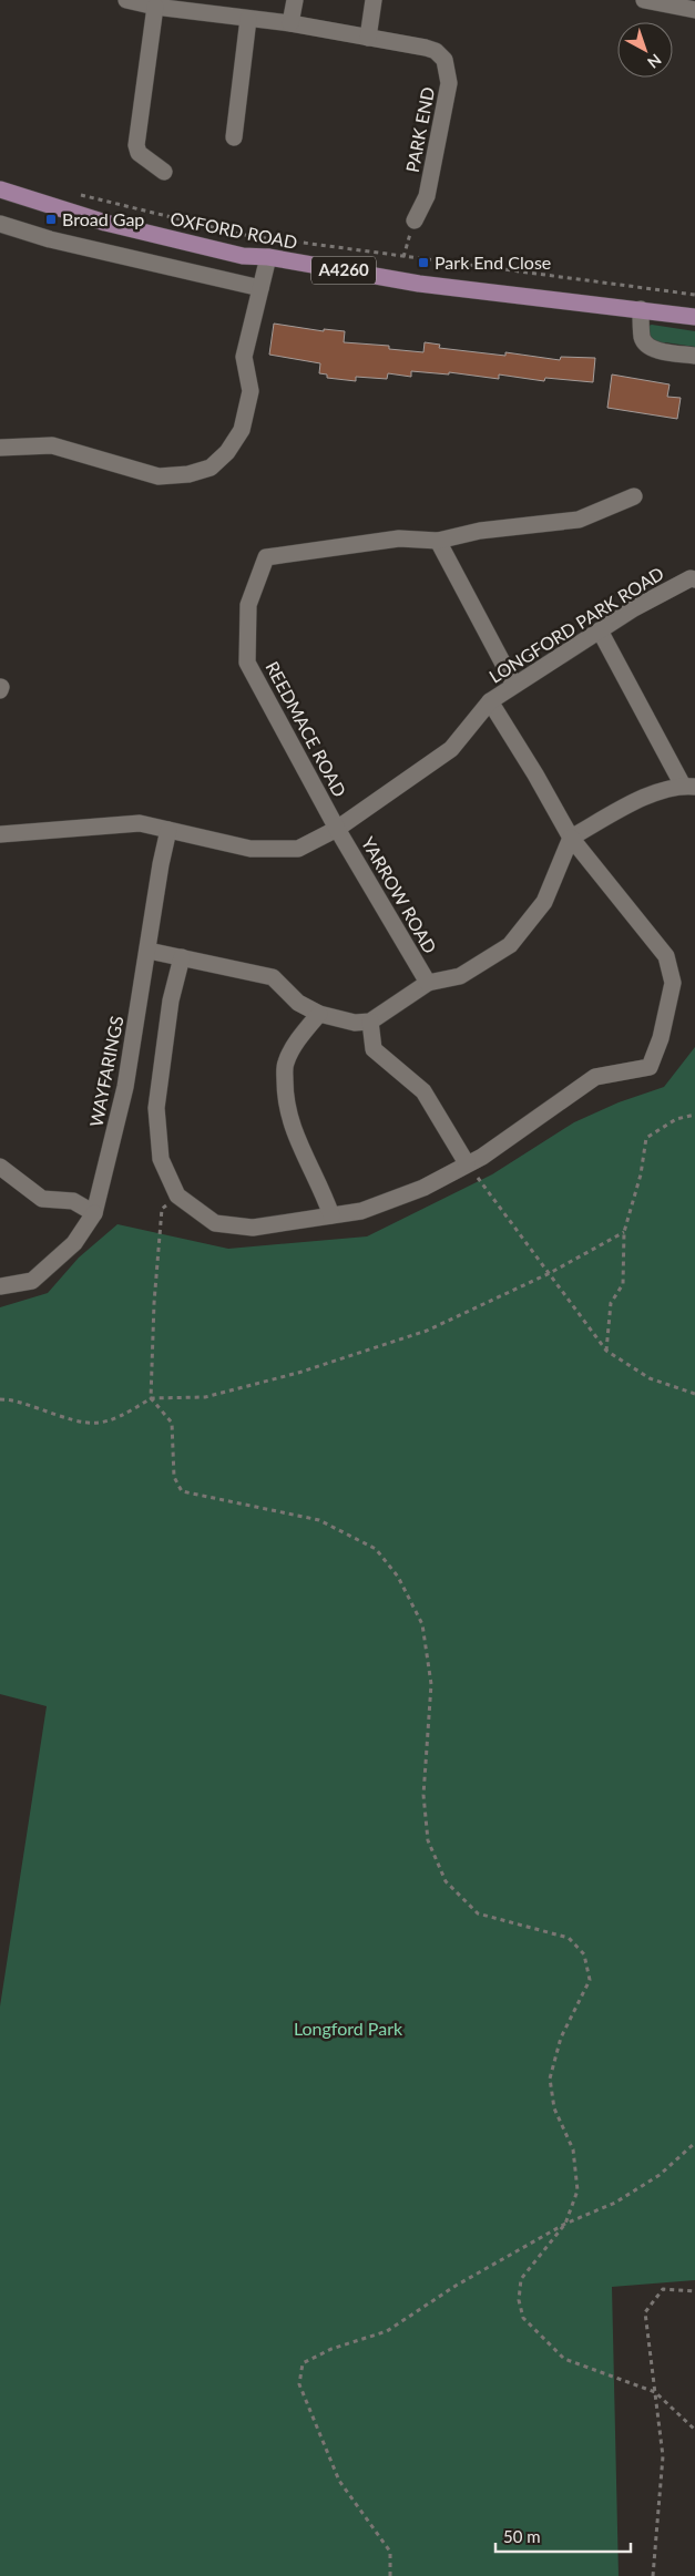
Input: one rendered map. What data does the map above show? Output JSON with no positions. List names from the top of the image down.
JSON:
{
  "streets": {
    "main road": ["OXFORD ROAD", "A4260"],
    "street": [
      "PARK END",
      "LONGFORD PARK ROAD",
      "REEDMACE ROAD",
      "YARROW ROAD",
      "WAYFARINGS"
    ]
  },
  "crossings": [
    ["LONGFORD PARK ROAD", "REEDMACE ROAD"],
    ["LONGFORD PARK ROAD", "YARROW ROAD"],
    ["LONGFORD PARK ROAD", "WAYFARINGS"],
    ["REEDMACE ROAD", "YARROW ROAD"]
  ],
  "parks": ["Longford Park"],
  "places": {
    "transit": ["Broad Gap", "Park End Close"]
  },
  "scale_bar": "50 m",
  "north": "bottom right"
}
